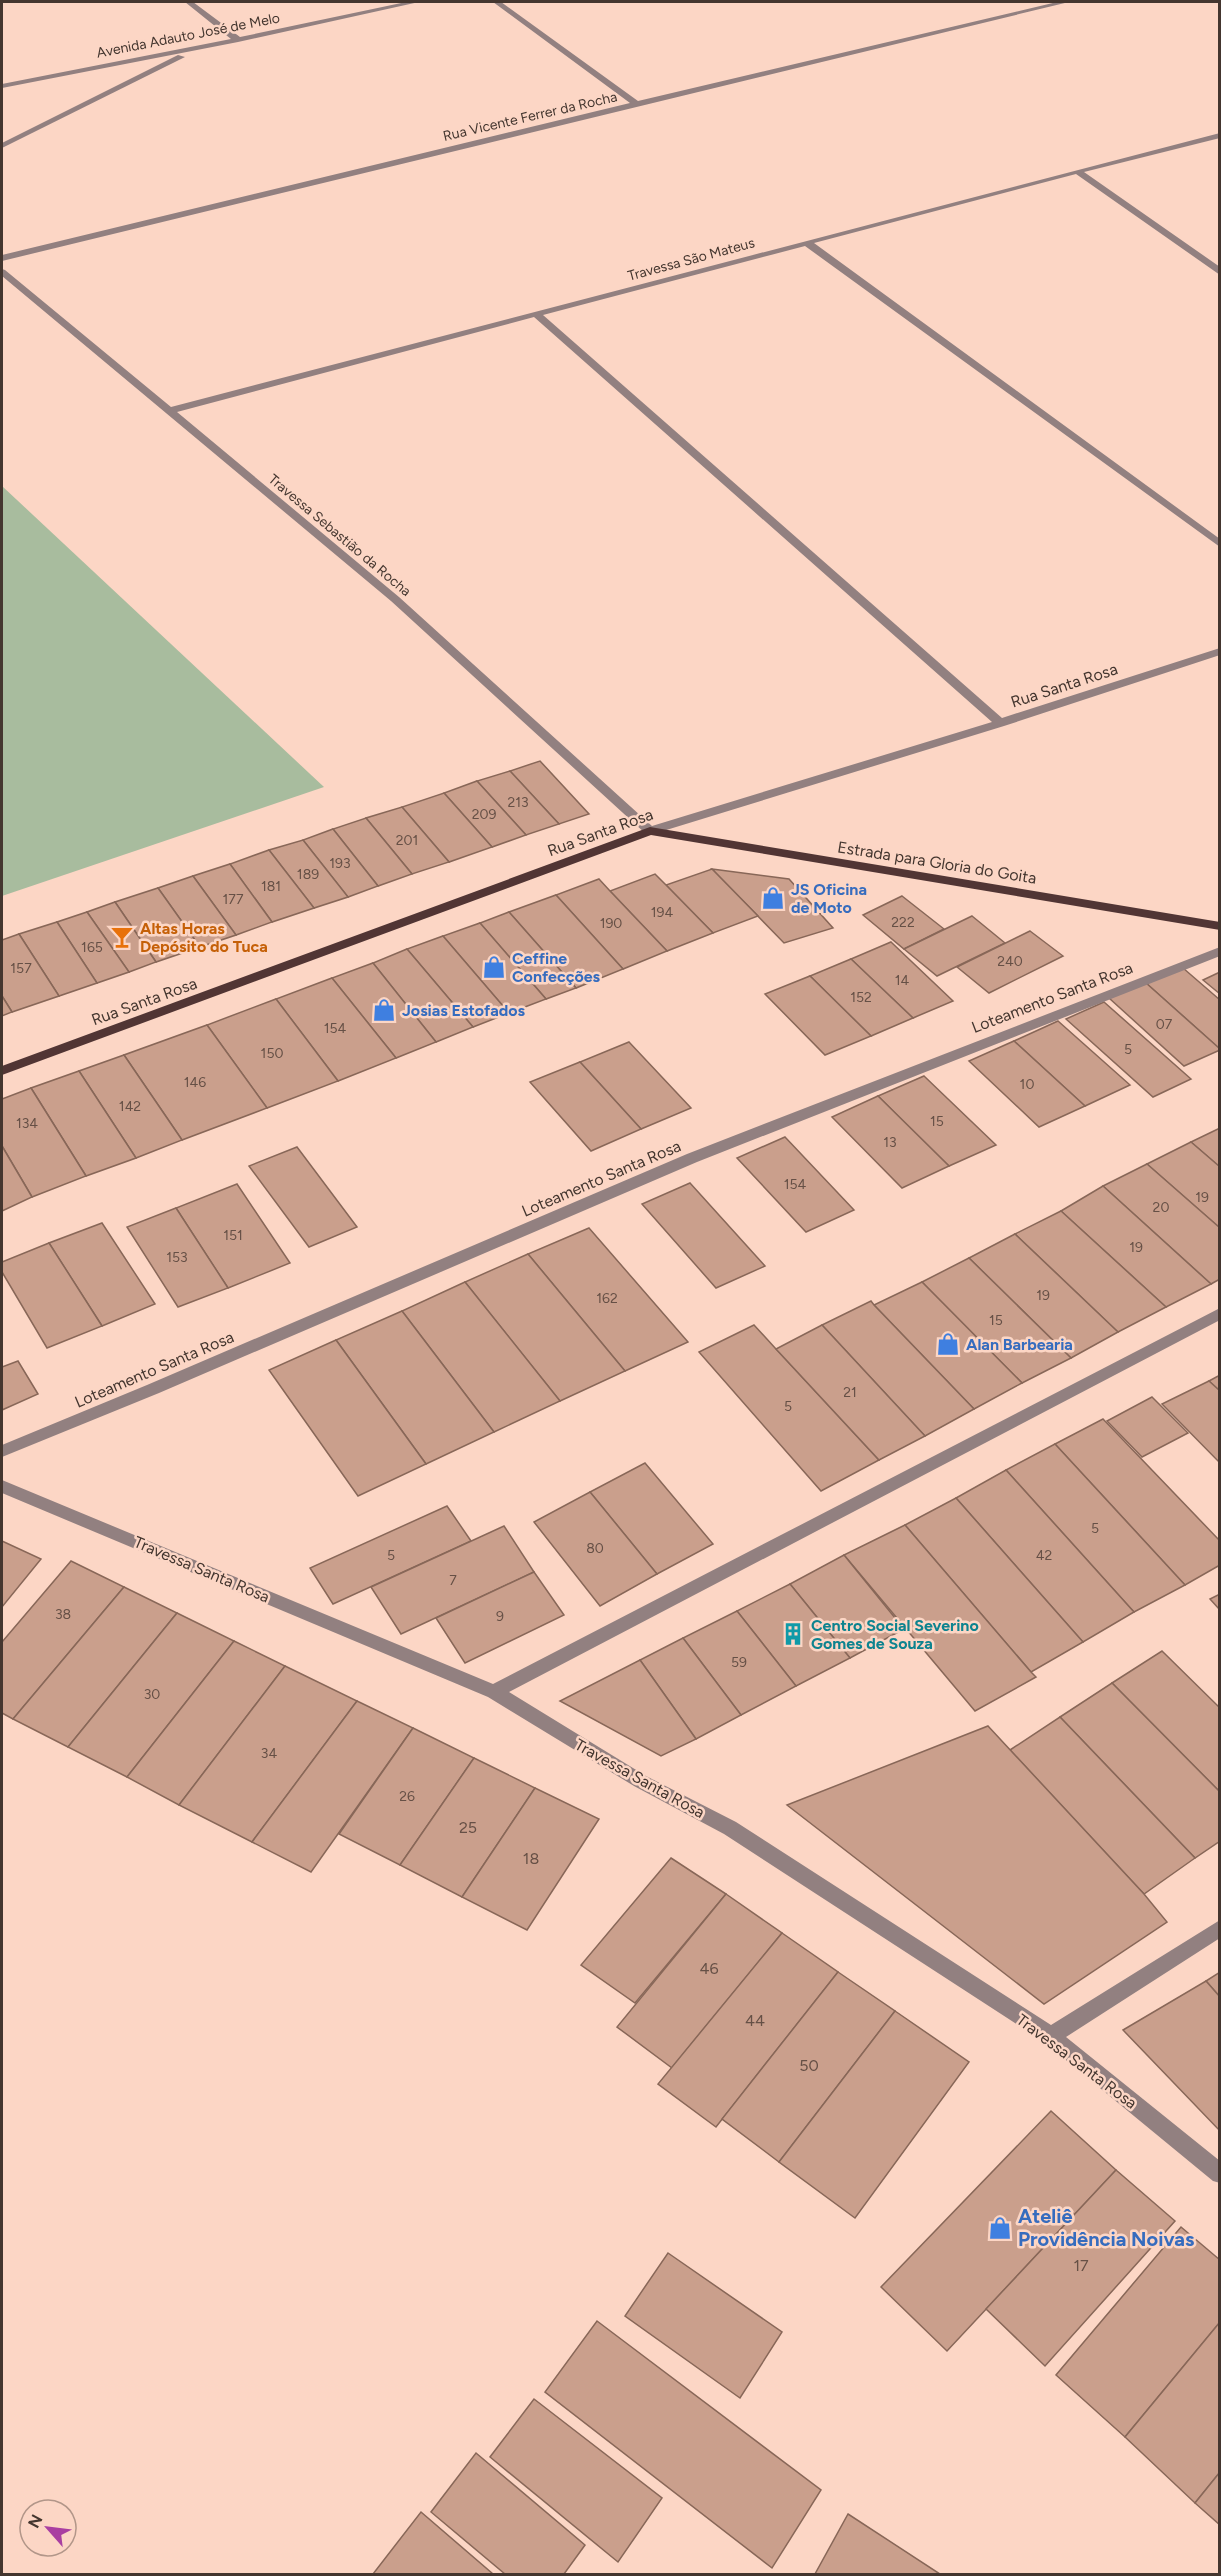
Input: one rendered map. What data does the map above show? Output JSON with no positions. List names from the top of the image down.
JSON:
{
  "streets": {
    "main road": ["Rua Santa Rosa", "Estrada para Gloria do Goita"],
    "street": [
      "Avenida Adauto José de Melo",
      "Rua Vicente Ferrer da Rocha",
      "Travessa São Mateus",
      "Travessa Sebastião da Rocha",
      "Loteamento Santa Rosa",
      "Travessa Santa Rosa"
    ]
  },
  "crossings": [
    ["Travessa São Mateus", "Travessa Sebastião da Rocha"],
    ["Travessa Sebastião da Rocha", "Rua Santa Rosa"],
    ["Travessa Sebastião da Rocha", "Estrada para Gloria do Goita"],
    ["Rua Santa Rosa", "Estrada para Gloria do Goita"]
  ],
  "places": {
    "shop": [
      "JS Oficina de Moto",
      "Ceffine Confecções",
      "Josias Estofados",
      "Alan Barbearia",
      "Ateliê Providência Noivas"
    ],
    "bar": ["Altas Horas Depósito do Tuca"],
    "building": ["Centro Social Severino Gomes de Souza"]
  },
  "house_numbers": [
    "213",
    "209",
    "201",
    "193",
    "189",
    "181",
    "177",
    "194",
    "222",
    "190",
    "165",
    "240",
    "157",
    "14",
    "152",
    "07",
    "154",
    "5",
    "150",
    "146",
    "10",
    "142",
    "15",
    "134",
    "13",
    "154",
    "19",
    "20",
    "151",
    "19",
    "153",
    "19",
    "162",
    "15",
    "21",
    "5",
    "5",
    "80",
    "5",
    "42",
    "7",
    "38",
    "9",
    "59",
    "30",
    "34",
    "26",
    "25",
    "18",
    "46",
    "44",
    "50",
    "17"
  ],
  "north": "top left"
}
